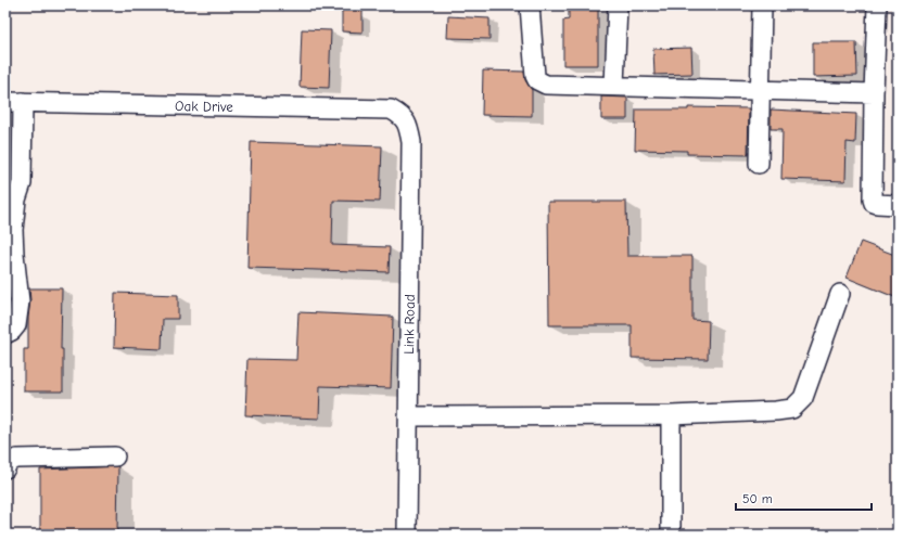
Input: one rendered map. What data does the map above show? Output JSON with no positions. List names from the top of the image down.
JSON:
{
  "streets": {
    "street": ["Oak Drive", "Link Road"]
  },
  "crossings": [
    ["Oak Drive", "Link Road"]
  ],
  "scale_bar": "50 m"
}
